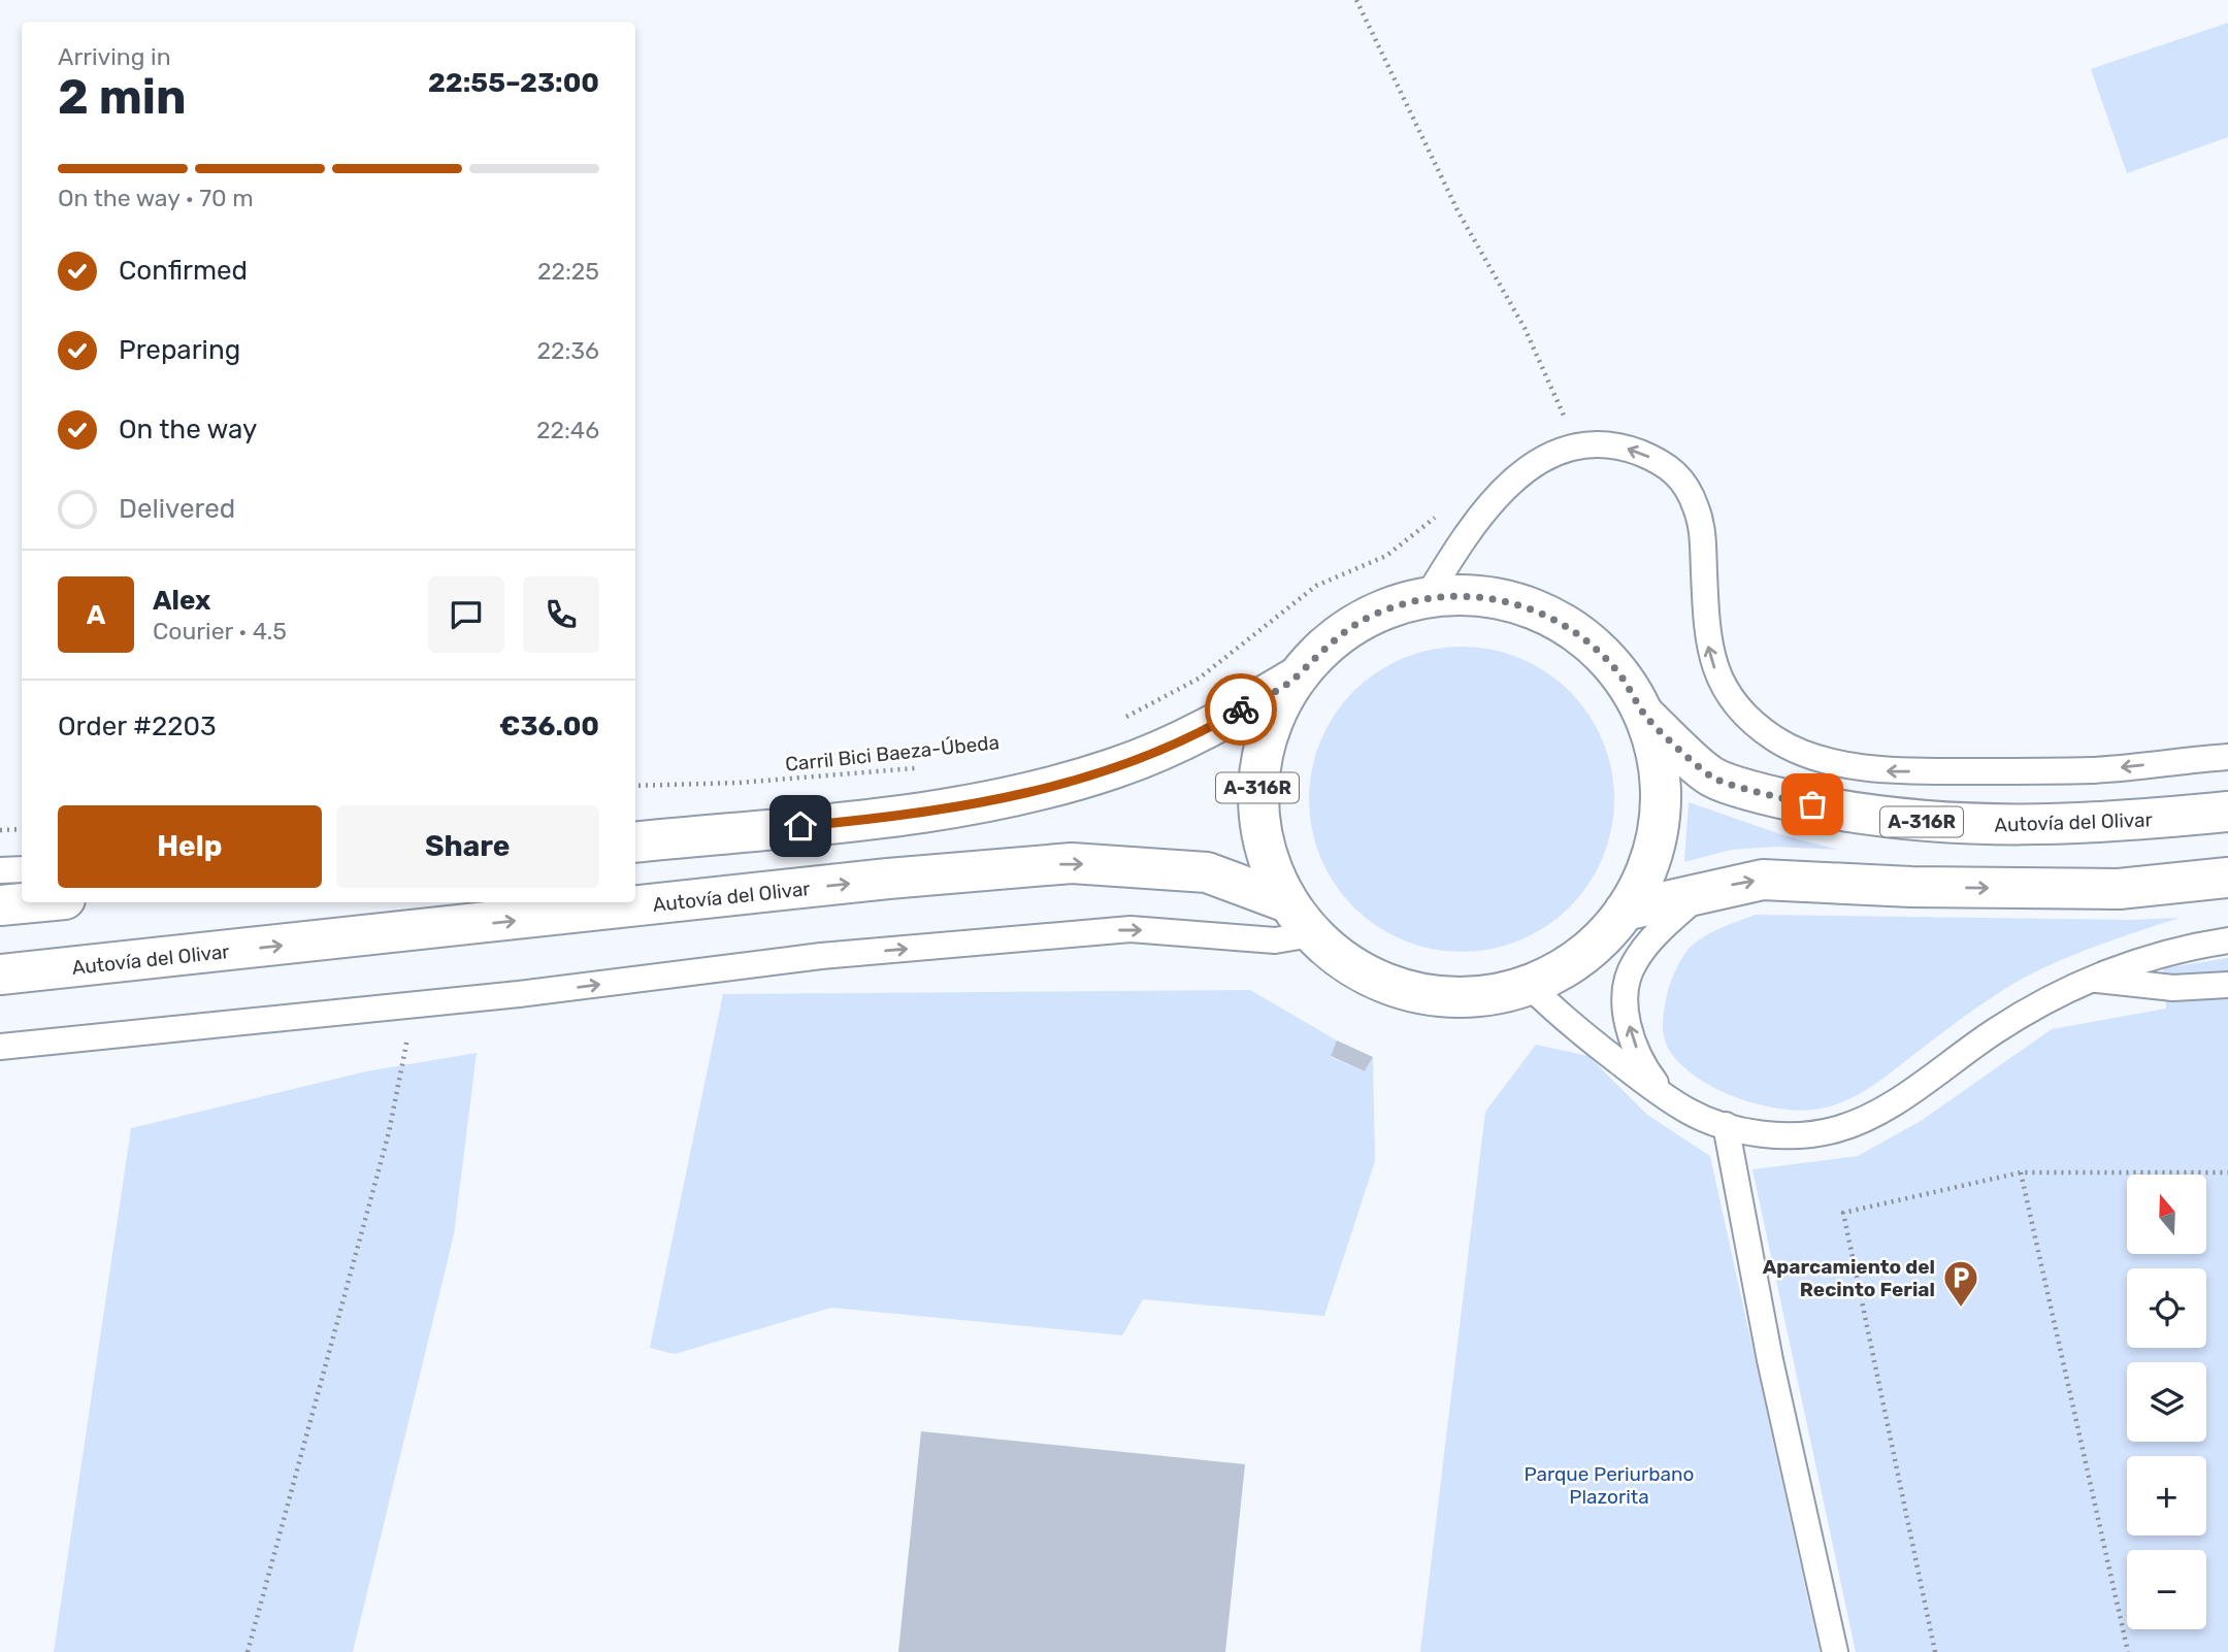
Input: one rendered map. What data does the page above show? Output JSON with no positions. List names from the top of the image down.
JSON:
{
  "streets": {
    "highway": ["A-316R", "Autovía del Olivar"],
    "path": ["Carril Bici Baeza-Úbeda"]
  },
  "crossings": [
    ["A-316R", "Autovía del Olivar"]
  ],
  "parks": ["Parque Periurbano Plazorita"],
  "places": {
    "parking": ["Aparcamiento del Recinto Ferial"]
  },
  "north": "top",
  "page": {
    "heading": ["2 min", "Arriving in", "22:55–23:00"],
    "panel": [
      "Alex",
      "Courier · 4.5",
      "Order #2203",
      "€36.00"
    ],
    "bar": "On the way · 70 m",
    "list": [
      ["Confirmed", "22:25"],
      ["Preparing", "22:36"],
      ["On the way", "22:46"],
      "Delivered"
    ],
    "round": "A",
    "buttons": ["Help", "Share"],
    "map_buttons": ["+", "−"]
  }
}
